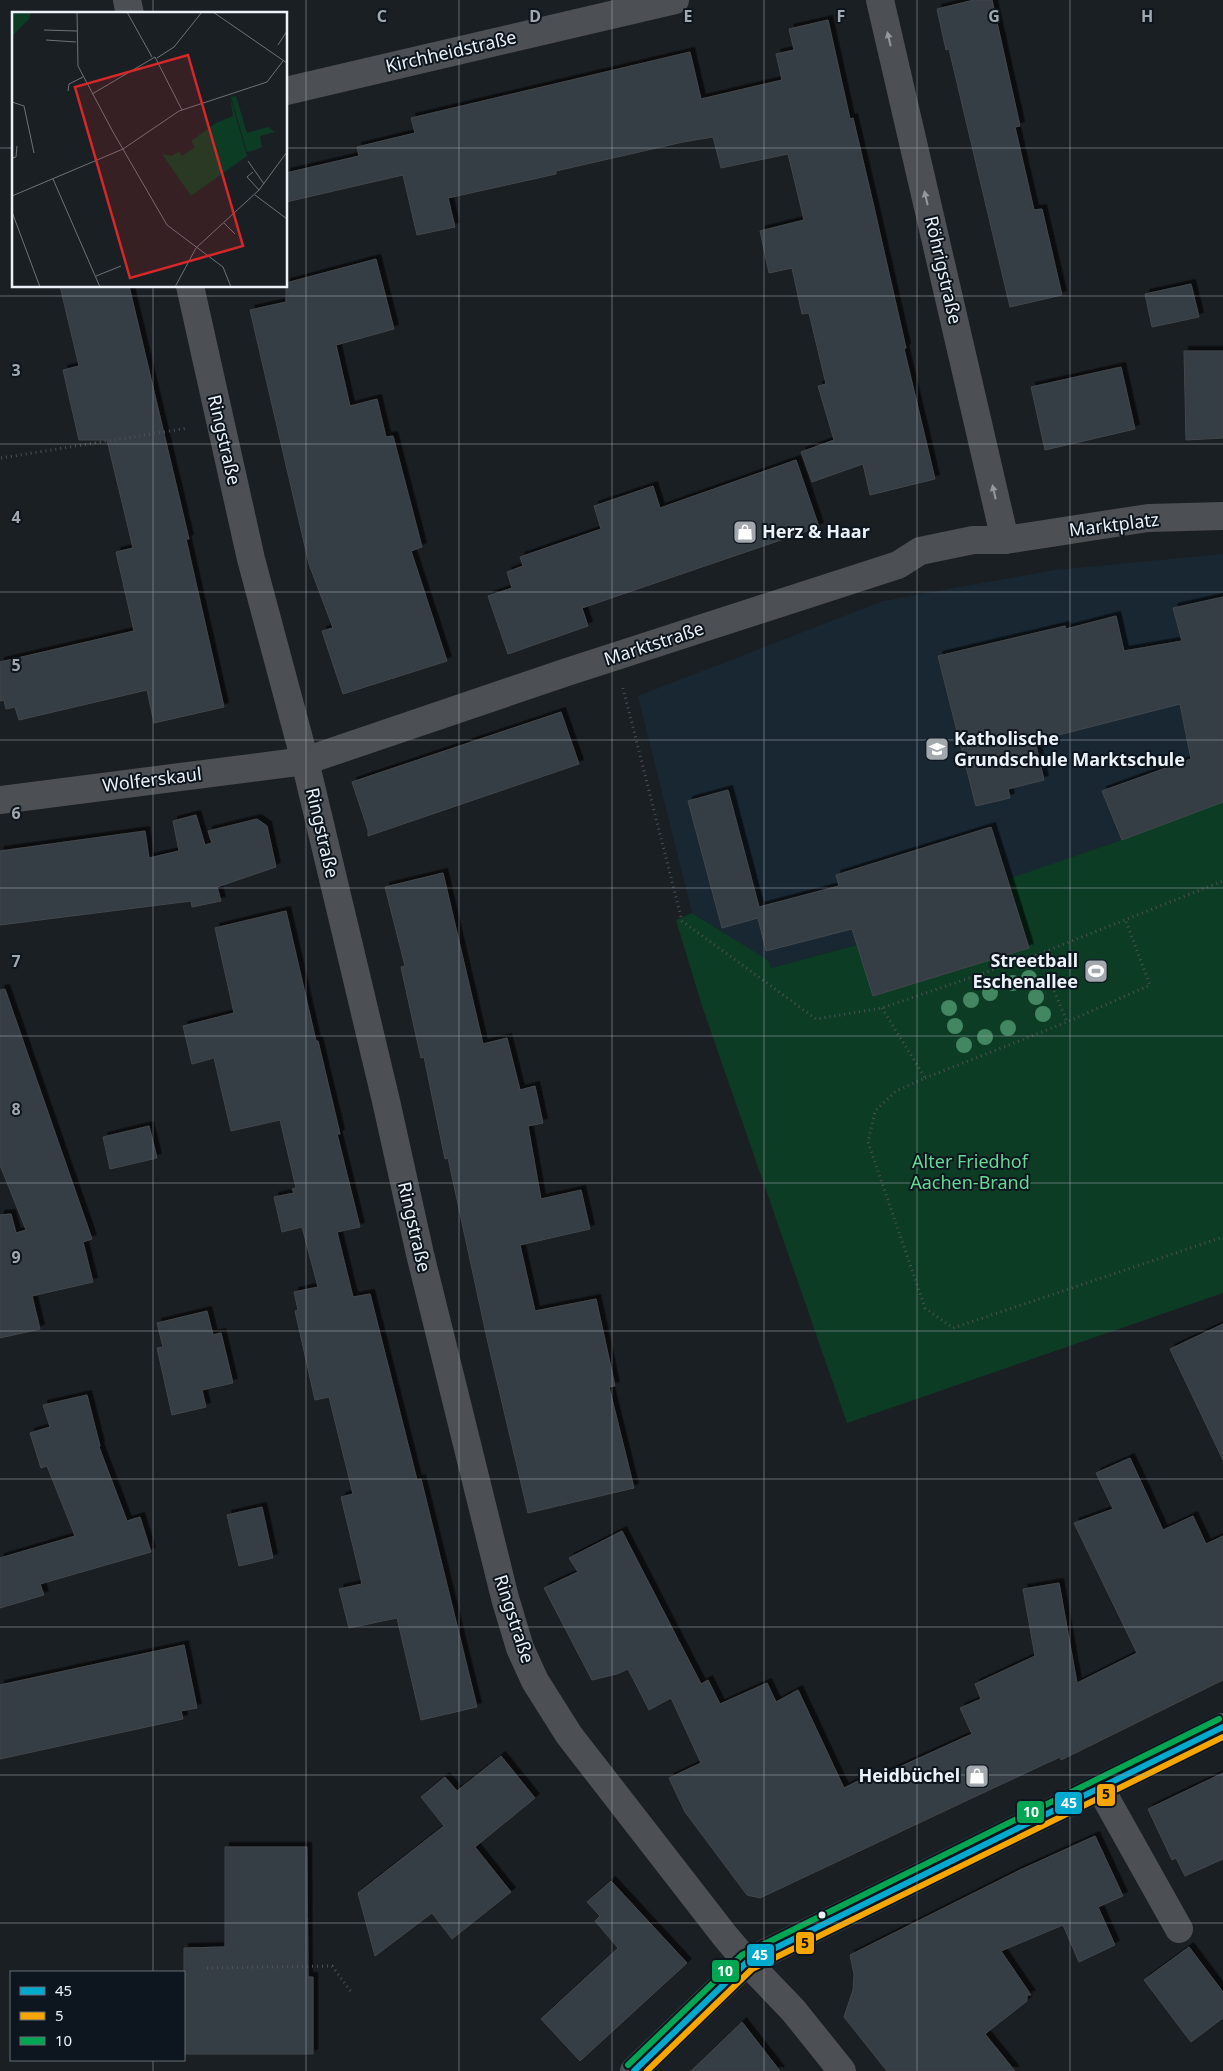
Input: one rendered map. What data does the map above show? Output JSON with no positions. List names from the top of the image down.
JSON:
{
  "streets": {
    "street": [
      "Kirchheidstraße",
      "Röhrigstraße",
      "Ringstraße",
      "Marktplatz",
      "Marktstraße",
      "Wolferskaul"
    ]
  },
  "crossings": [
    ["Röhrigstraße", "Marktplatz"],
    ["Röhrigstraße", "Marktstraße"],
    ["Ringstraße", "Marktstraße"],
    ["Ringstraße", "Wolferskaul"],
    ["Marktplatz", "Marktstraße"],
    ["Marktstraße", "Wolferskaul"]
  ],
  "one_way": ["Röhrigstraße"],
  "parks": ["Alter Friedhof Aachen-Brand"],
  "places": {
    "shop": ["Herz & Haar", "Heidbüchel"],
    "school or university": ["Katholische Grundschule Marktschule"],
    "sports": ["Streetball Eschenallee"]
  },
  "lines": ["transit line 10", "transit line 45", "transit line 5"],
  "legend": ["45", "5", "10"],
  "grid": {
    "columns": [
      "C",
      "D",
      "E",
      "F",
      "G",
      "H"
    ],
    "rows": [
      "3",
      "4",
      "5",
      "6",
      "7",
      "8",
      "9"
    ]
  }
}
